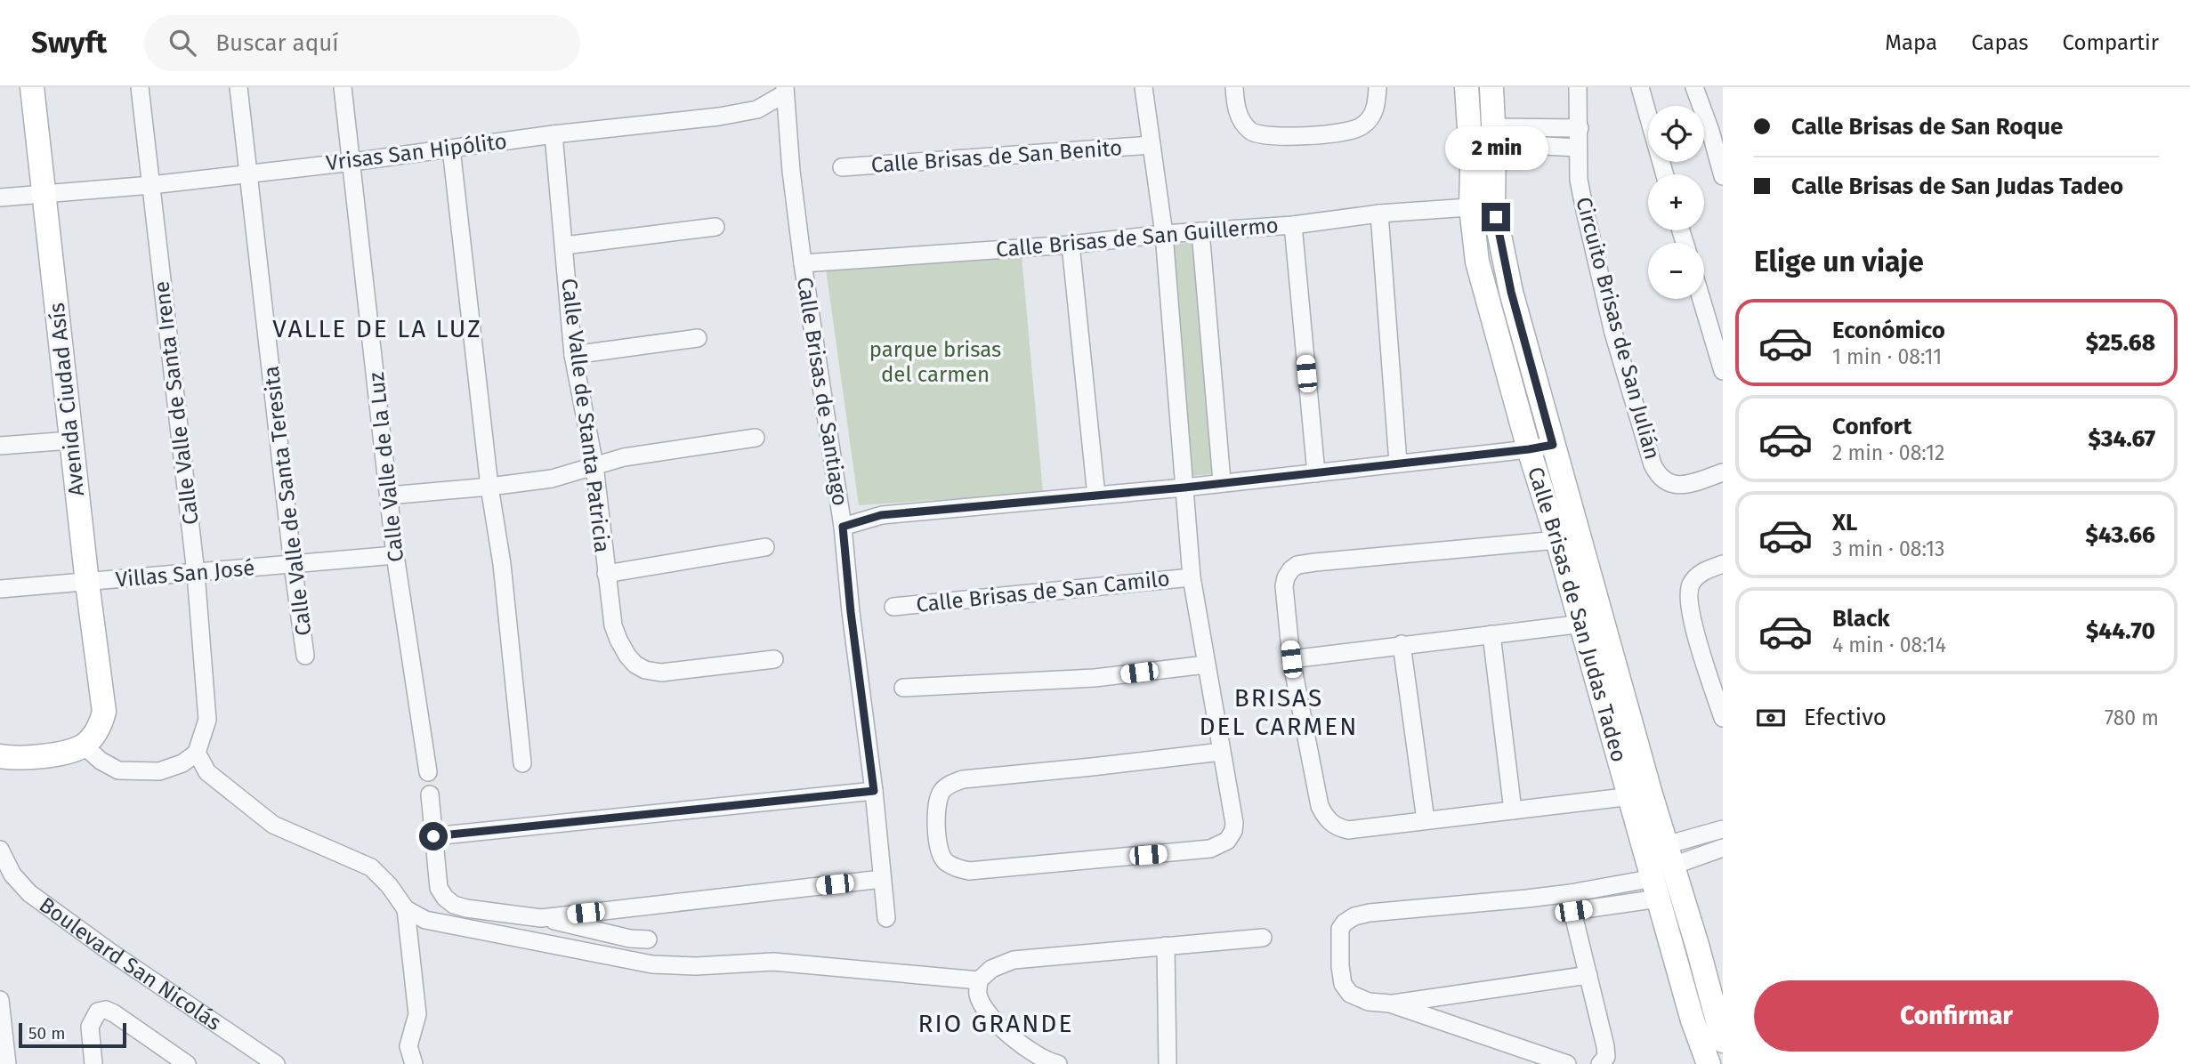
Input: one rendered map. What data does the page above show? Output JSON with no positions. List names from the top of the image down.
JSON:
{
  "streets": {
    "street": [
      "Vrisas San Hipólito",
      "Calle Brisas de San Benito",
      "Calle Brisas de San Guillermo",
      "Circuito Brisas de San Julián",
      "Calle Brisas de Santiago",
      "Avenida Ciudad Asís",
      "Calle Valle de Santa Irene",
      "Calle Valle de Stanta Patricia",
      "Calle Valle de la Luz",
      "Calle Valle de Santa Teresita",
      "Villas San José",
      "Calle Brisas de San Camilo",
      "Calle Brisas de San Judas Tadeo",
      "Boulevard San Nicolás"
    ]
  },
  "crossings": [
    ["Vrisas San Hipólito", "Calle Brisas de Santiago"],
    ["Vrisas San Hipólito", "Avenida Ciudad Asís"],
    ["Vrisas San Hipólito", "Calle Valle de Santa Irene"],
    ["Vrisas San Hipólito", "Calle Valle de Stanta Patricia"],
    ["Vrisas San Hipólito", "Calle Valle de la Luz"],
    ["Vrisas San Hipólito", "Calle Valle de Santa Teresita"],
    ["Calle Brisas de San Guillermo", "Calle Brisas de Santiago"],
    ["Calle Brisas de San Guillermo", "Calle Brisas de San Judas Tadeo"],
    ["Avenida Ciudad Asís", "Villas San José"],
    ["Calle Valle de Santa Irene", "Villas San José"],
    ["Calle Valle de la Luz", "Villas San José"],
    ["Calle Valle de Santa Teresita", "Villas San José"]
  ],
  "districts": ["VALLE DE LA LUZ", "BRISAS DEL CARMEN", "RIO GRANDE"],
  "parks": ["parque brisas del carmen"],
  "scale_bar": "50 m",
  "page": {
    "header": "Swyft",
    "search": "Buscar aquí",
    "nav": ["Mapa", "Capas", "Compartir"],
    "banner": ["Calle Brisas de San Roque", "Calle Brisas de San Judas Tadeo"],
    "map_buttons": ["+", "−"],
    "bubble": "2 min",
    "heading": "Elige un viaje",
    "list": [
      {
        "name": "Económico",
        "note": "1 min · 08:11",
        "value": "$25.68"
      },
      {
        "name": "Confort",
        "note": "2 min · 08:12",
        "value": "$34.67"
      },
      {
        "name": "XL",
        "note": "3 min · 08:13",
        "value": "$43.66"
      },
      {
        "name": "Black",
        "note": "4 min · 08:14",
        "value": "$44.70"
      }
    ],
    "pay": ["Efectivo", "780 m"],
    "buttons": "Confirmar",
    "scale": "50 m"
  }
}
